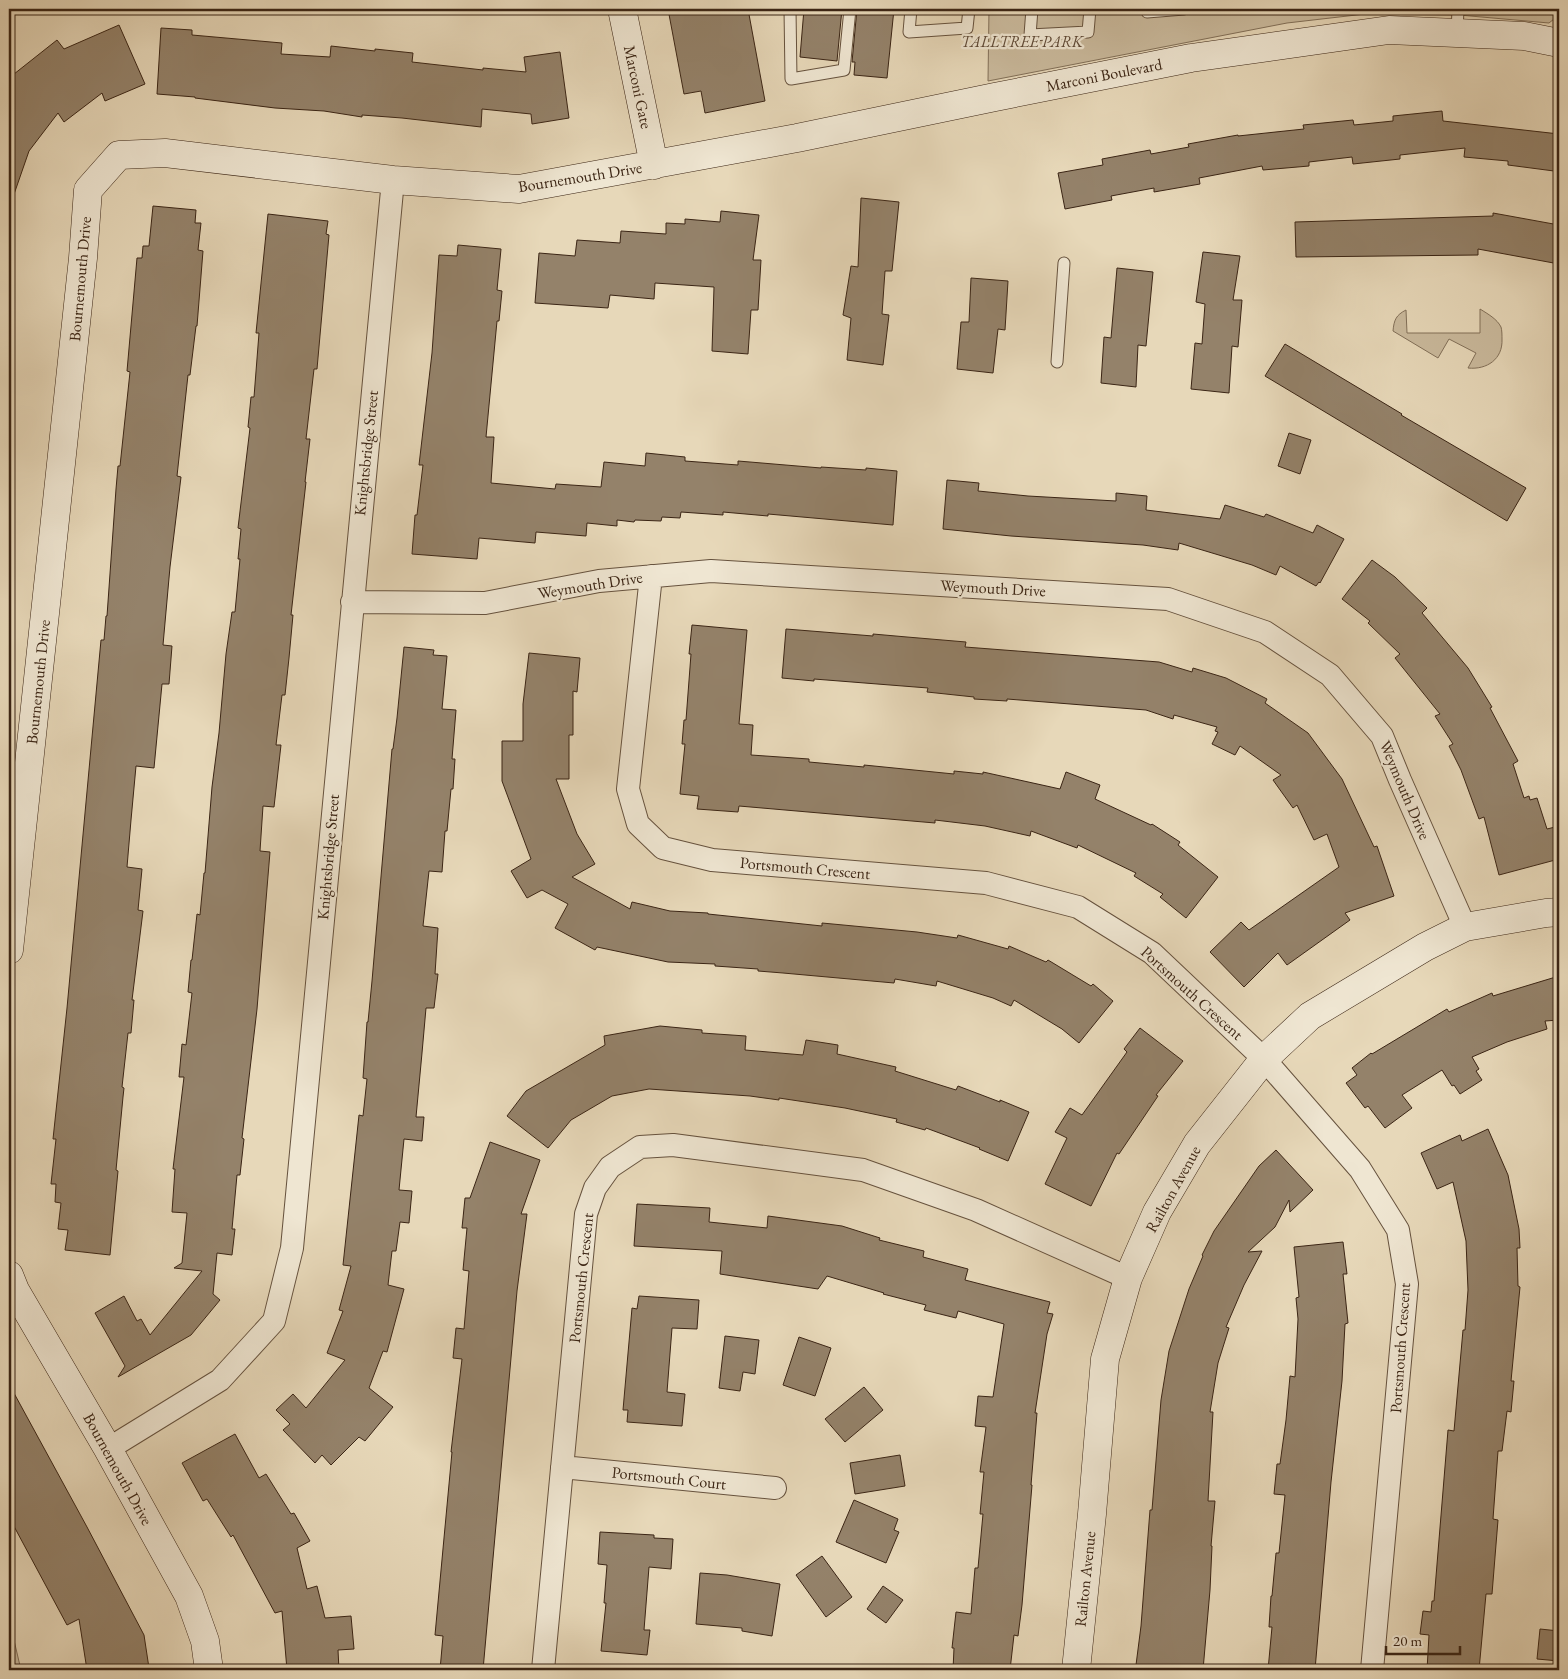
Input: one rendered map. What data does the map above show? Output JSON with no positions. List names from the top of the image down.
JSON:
{
  "streets": {
    "street": [
      "Marconi Boulevard",
      "Marconi Gate",
      "Bournemouth Drive",
      "Knightsbridge Street",
      "Weymouth Drive",
      "Portsmouth Crescent",
      "Railton Avenue",
      "Portsmouth Court"
    ]
  },
  "crossings": [
    ["Marconi Boulevard", "Marconi Gate"],
    ["Marconi Boulevard", "Bournemouth Drive"],
    ["Marconi Gate", "Bournemouth Drive"],
    ["Bournemouth Drive", "Knightsbridge Street"],
    ["Knightsbridge Street", "Weymouth Drive"],
    ["Weymouth Drive", "Portsmouth Crescent"],
    ["Weymouth Drive", "Railton Avenue"],
    ["Portsmouth Crescent", "Railton Avenue"],
    ["Portsmouth Crescent", "Portsmouth Court"]
  ],
  "parks": ["TALLTREE PARK"],
  "scale_bar": "20 m"
}
